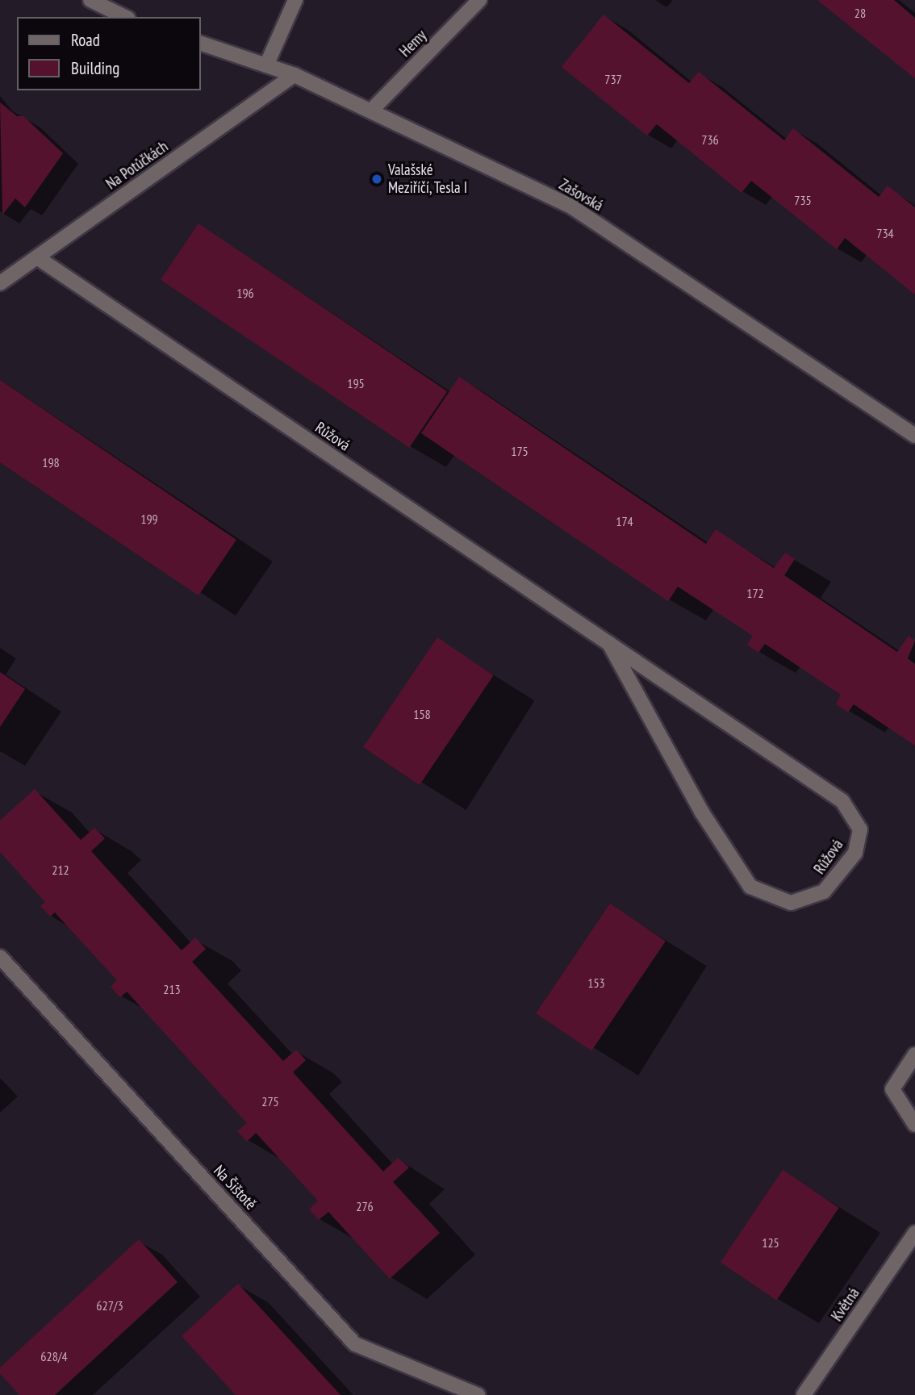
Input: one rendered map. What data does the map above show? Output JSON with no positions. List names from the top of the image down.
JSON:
{
  "streets": {
    "street": [
      "Hemy",
      "Na Potůčkách",
      "Zašovská",
      "Růžová",
      "Na Šištotě",
      "Květná"
    ]
  },
  "crossings": [
    ["Hemy", "Zašovská"],
    ["Na Potůčkách", "Zašovská"],
    ["Na Potůčkách", "Růžová"]
  ],
  "places": ["Valašské Meziříčí, Tesla I"],
  "house_numbers": [
    "28",
    "737",
    "736",
    "735",
    "734",
    "196",
    "195",
    "175",
    "198",
    "199",
    "174",
    "172",
    "158",
    "212",
    "153",
    "213",
    "275",
    "276",
    "125",
    "627/3",
    "628/4"
  ],
  "legend": ["Road", "Building"]
}
